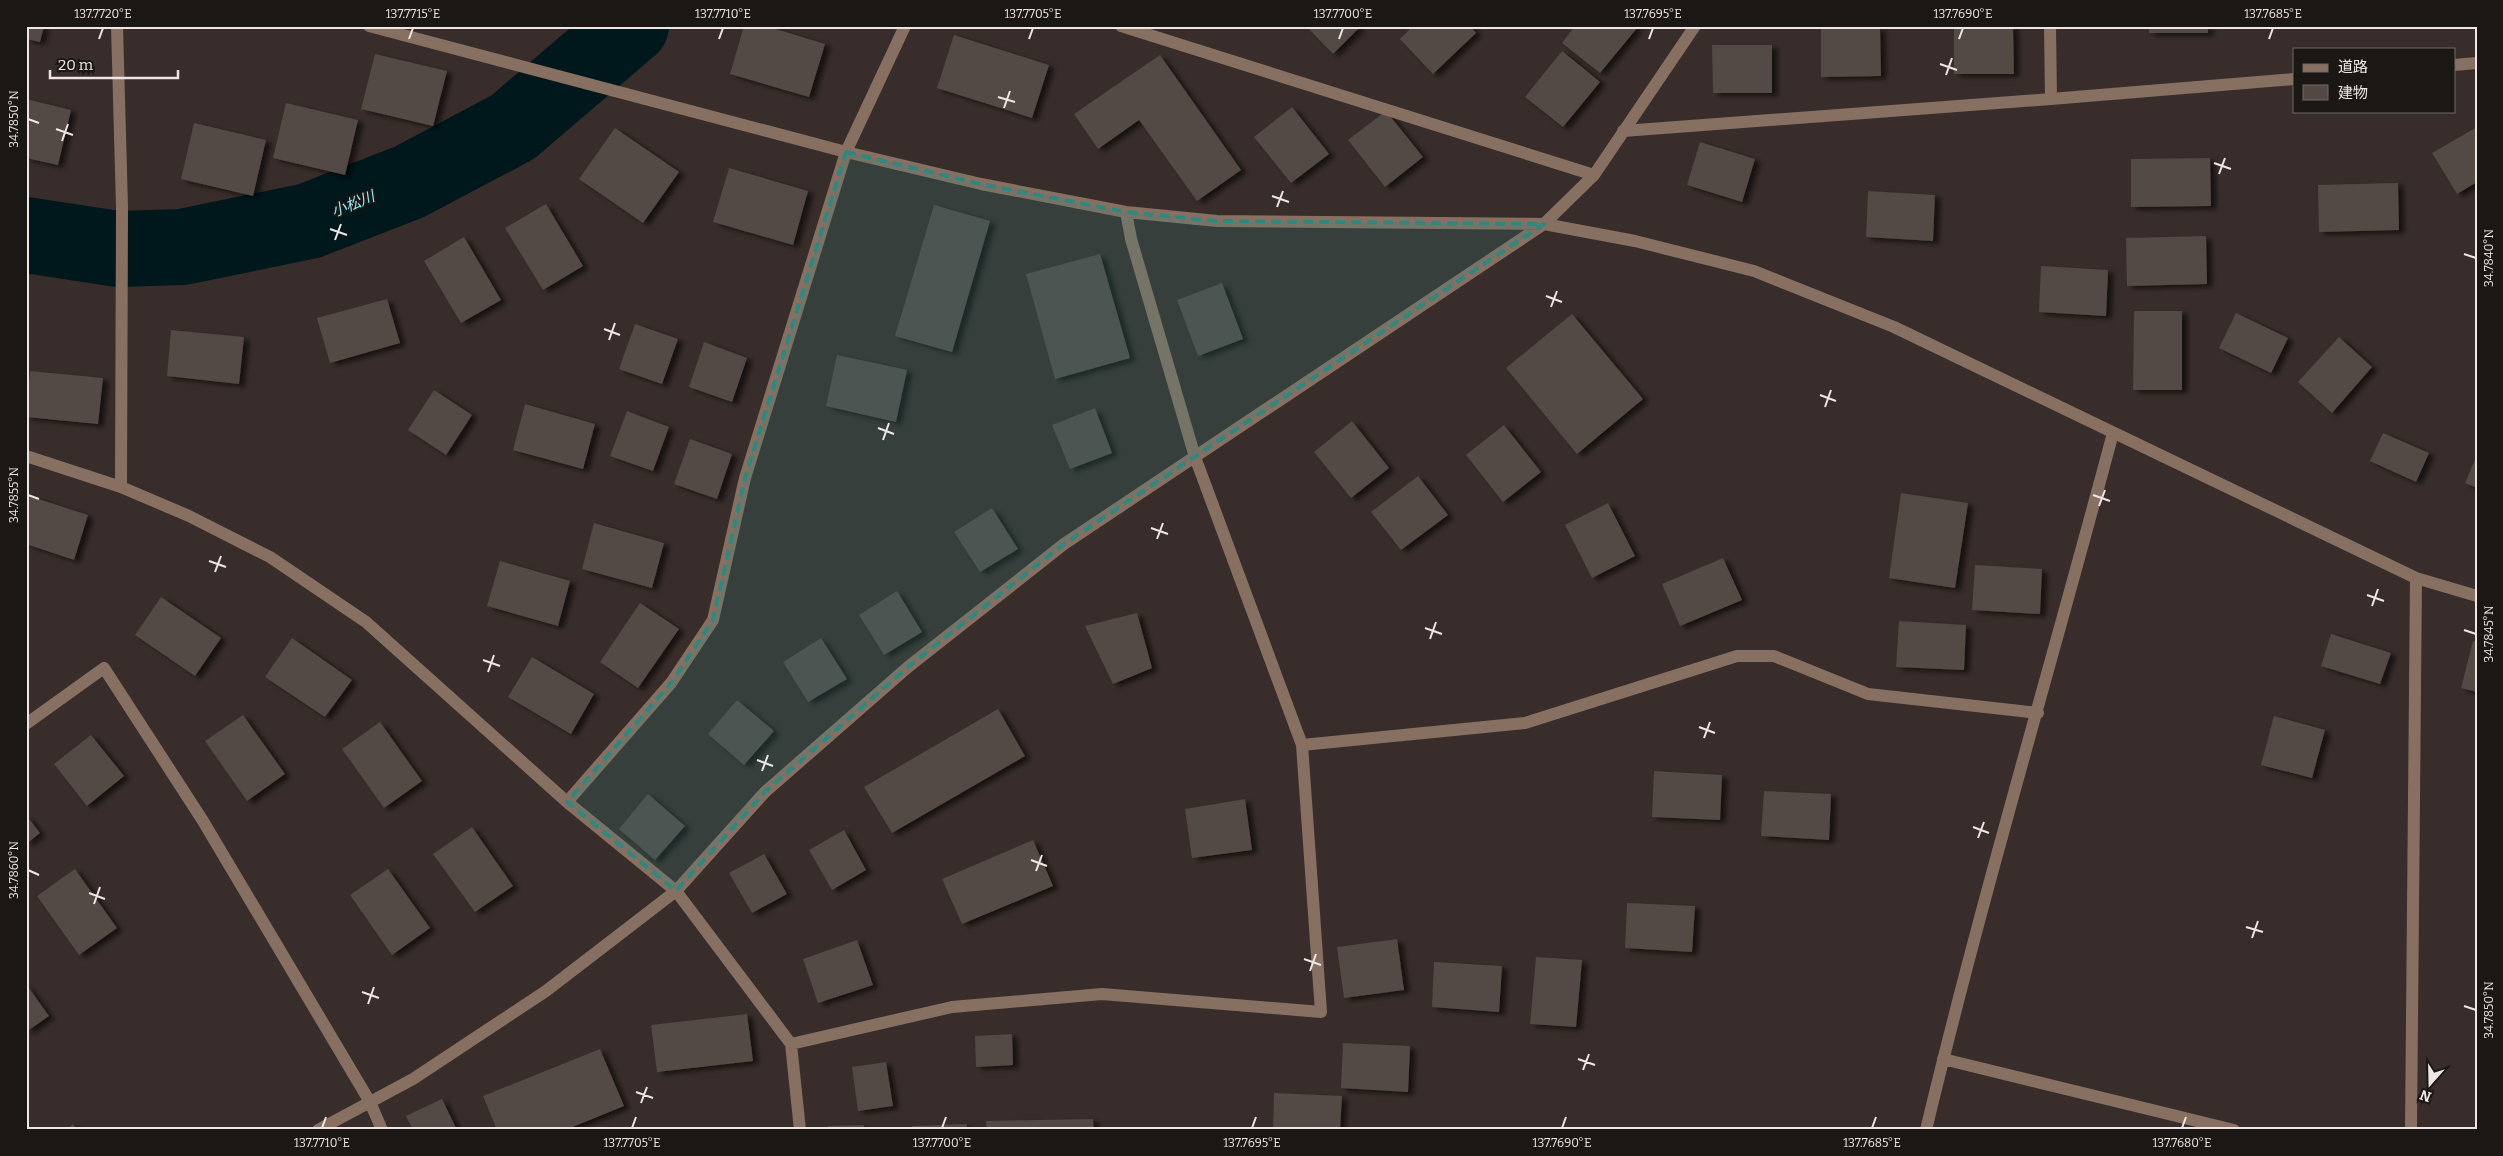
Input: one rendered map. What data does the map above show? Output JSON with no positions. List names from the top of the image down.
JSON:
{
  "water": ["小松川"],
  "legend": ["道路", "建物"],
  "scale_bar": "20 m",
  "north": "bottom",
  "coordinates": [
    "137.7720°E",
    "137.7715°E",
    "137.7710°E",
    "137.7705°E",
    "137.7700°E",
    "137.7695°E",
    "137.7690°E",
    "137.7685°E",
    "34.7850°N",
    "34.7840°N",
    "34.7855°N",
    "34.7845°N",
    "34.7860°N",
    "137.7680°E"
  ]
}
